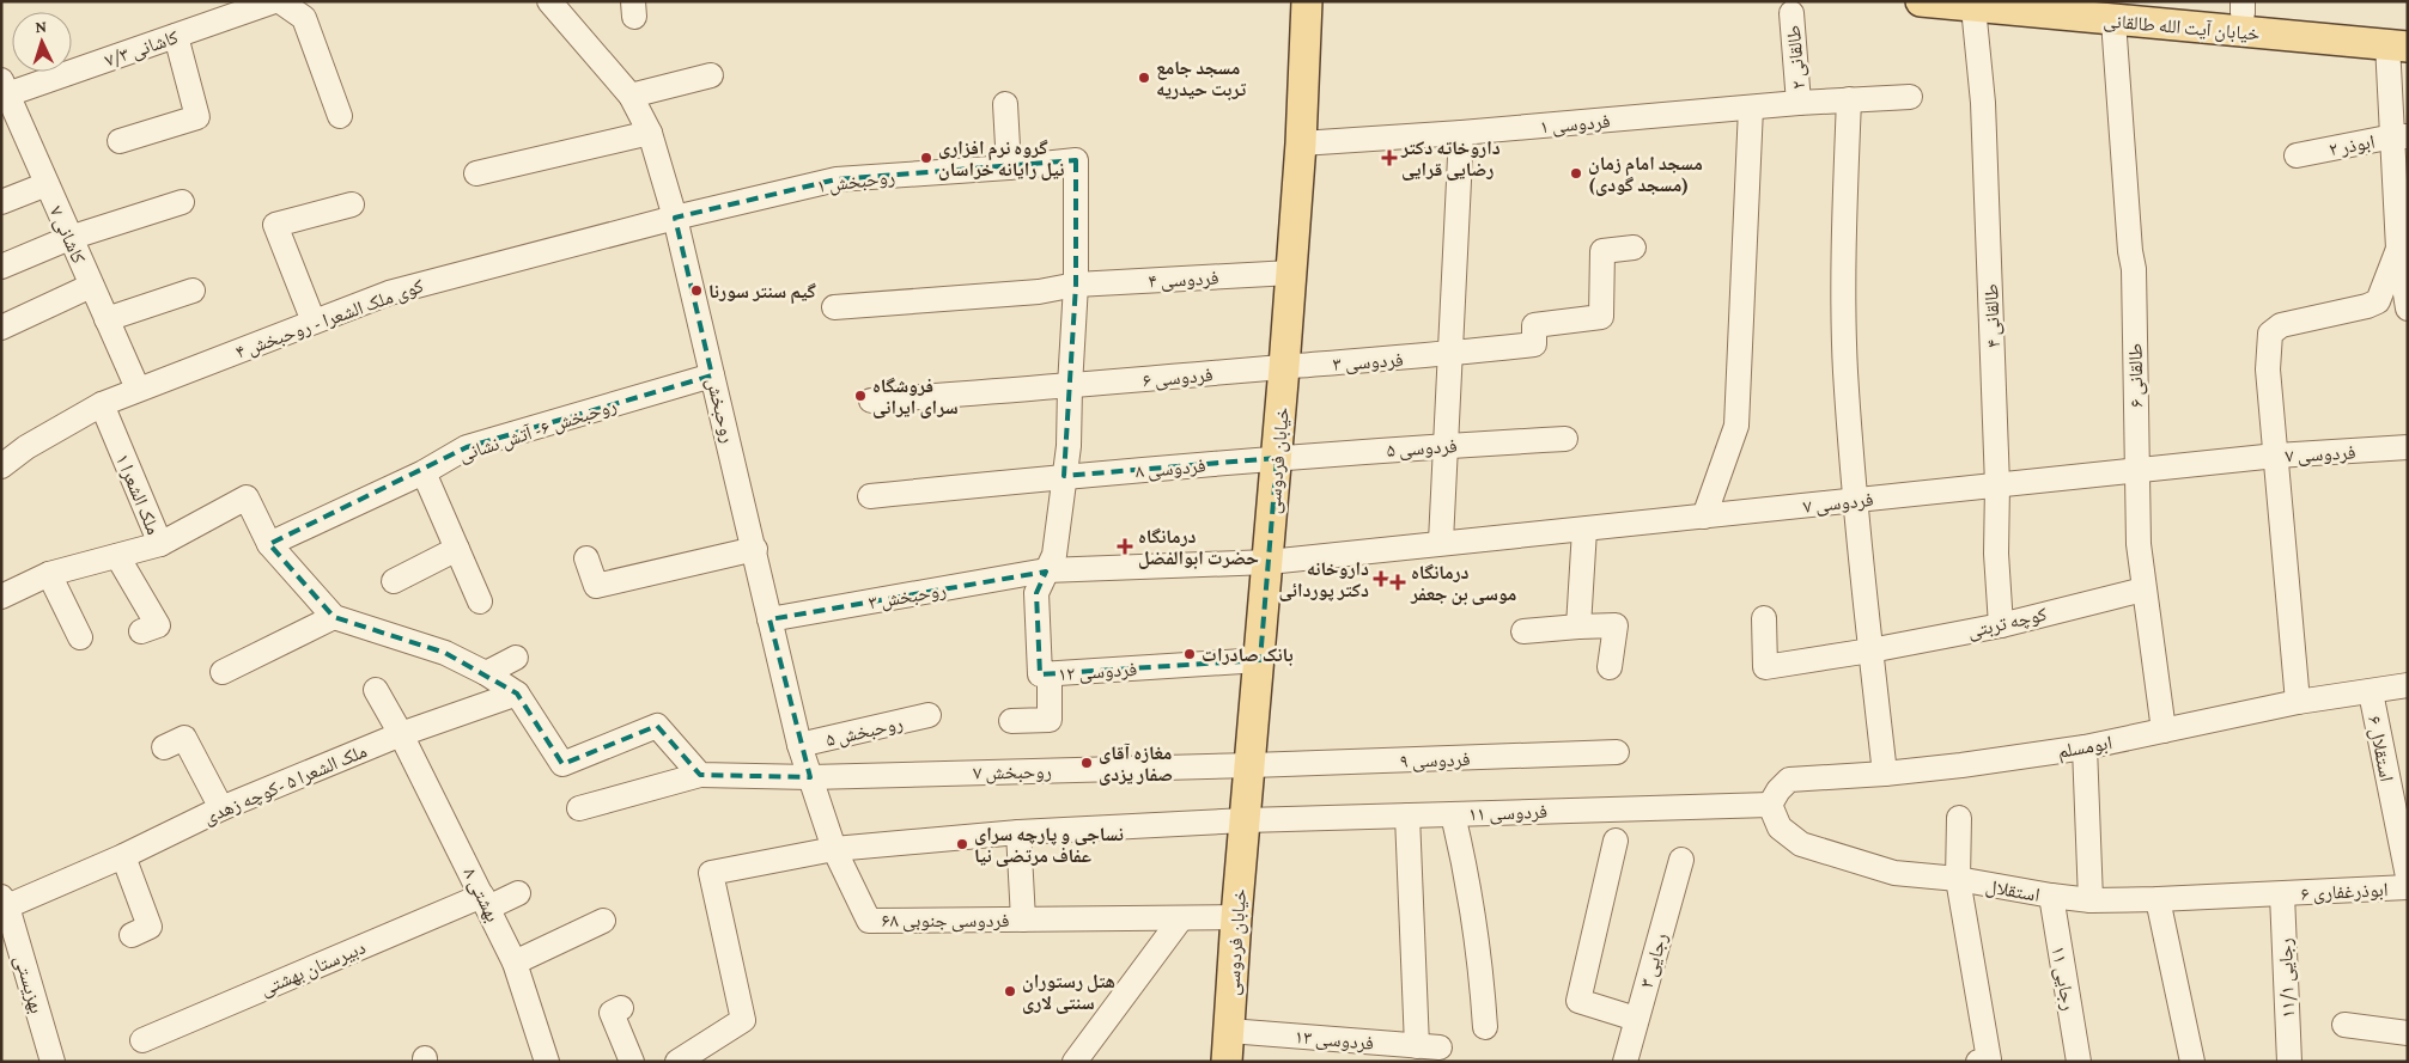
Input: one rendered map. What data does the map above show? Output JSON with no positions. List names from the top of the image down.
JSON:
{
  "streets": {
    "main road": ["خیابان آیت الله طالقانی", "خیابان فردوسی"],
    "street": [
      "کاشانی ۷/۳",
      "طالقانی ۲",
      "فردوسی ۱",
      "ابوذر ۲",
      "روحبخش ۱",
      "کاشانی ۷",
      "فردوسی ۴",
      "طالقانی ۴",
      "کوی ملک الشعرا - روحبخش ۴",
      "فردوسی ۳",
      "طالقانی ۶",
      "فردوسی ۶",
      "روحبخش",
      "روحبخش ۶- آتش نشانی",
      "فردوسی ۵",
      "فردوسی ۷",
      "فردوسی ۸",
      "ملک الشعرا ۱",
      "روحبخش ۳",
      "کوچه تربتی",
      "فردوسی ۱۲",
      "روحبخش ۵",
      "ابومسلم",
      "استقلال ۶",
      "فردوسی ۹",
      "روحبخش ۷",
      "ملک الشعرا ۵ -کوچه زهدی",
      "فردوسی ۱۱",
      "استقلال",
      "ابوذرغفاری ۶",
      "بهشتی ۸",
      "فردوسی جنوبی ۶۸",
      "رجایی ۳",
      "دبیرستان بهشتی",
      "رجایی ۱۱",
      "رجایی ۱۱/۱",
      "بهزیستی",
      "فردوسی ۱۳"
    ]
  },
  "crossings": [
    ["خیابان آیت الله طالقانی", "طالقانی ۴"],
    ["خیابان آیت الله طالقانی", "طالقانی ۶"],
    ["کاشانی ۷/۳", "کاشانی ۷"],
    ["طالقانی ۲", "فردوسی ۱"],
    ["فردوسی ۱", "خیابان فردوسی"],
    ["روحبخش ۱", "فردوسی ۴"],
    ["روحبخش ۱", "کوی ملک الشعرا - روحبخش ۴"],
    ["روحبخش ۱", "روحبخش"],
    ["کاشانی ۷", "کوی ملک الشعرا - روحبخش ۴"],
    ["فردوسی ۴", "خیابان فردوسی"],
    ["طالقانی ۴", "فردوسی ۷"],
    ["طالقانی ۴", "کوچه تربتی"],
    ["کوی ملک الشعرا - روحبخش ۴", "روحبخش"],
    ["کوی ملک الشعرا - روحبخش ۴", "ملک الشعرا ۱"],
    ["فردوسی ۳", "فردوسی ۶"],
    ["فردوسی ۳", "خیابان فردوسی"],
    ["طالقانی ۶", "فردوسی ۷"],
    ["طالقانی ۶", "کوچه تربتی"],
    ["طالقانی ۶", "ابومسلم"],
    ["فردوسی ۶", "خیابان فردوسی"],
    ["روحبخش", "روحبخش ۶- آتش نشانی"],
    ["روحبخش", "روحبخش ۳"],
    ["روحبخش", "روحبخش ۵"],
    ["روحبخش", "روحبخش ۷"],
    ["روحبخش", "فردوسی ۱۱"],
    ["روحبخش", "فردوسی جنوبی ۶۸"],
    ["روحبخش ۶- آتش نشانی", "ملک الشعرا ۱"],
    ["فردوسی ۵", "خیابان فردوسی"],
    ["فردوسی ۵", "فردوسی ۸"],
    ["فردوسی ۷", "خیابان فردوسی"],
    ["فردوسی ۷", "روحبخش ۳"],
    ["خیابان فردوسی", "فردوسی ۸"],
    ["خیابان فردوسی", "روحبخش ۳"],
    ["خیابان فردوسی", "فردوسی ۱۲"],
    ["خیابان فردوسی", "فردوسی ۹"],
    ["خیابان فردوسی", "روحبخش ۷"],
    ["خیابان فردوسی", "فردوسی ۱۱"],
    ["خیابان فردوسی", "فردوسی جنوبی ۶۸"],
    ["خیابان فردوسی", "فردوسی ۱۳"],
    ["روحبخش ۳", "فردوسی ۱۲"],
    ["ابومسلم", "استقلال ۶"],
    ["ابومسلم", "فردوسی ۱۱"],
    ["ابومسلم", "استقلال"],
    ["فردوسی ۹", "روحبخش ۷"],
    ["ملک الشعرا ۵ -کوچه زهدی", "بهشتی ۸"],
    ["ملک الشعرا ۵ -کوچه زهدی", "بهزیستی"],
    ["فردوسی ۱۱", "استقلال"],
    ["فردوسی ۱۱", "فردوسی ۱۳"],
    ["استقلال", "ابوذرغفاری ۶"],
    ["استقلال", "رجایی ۱۱"],
    ["استقلال", "رجایی ۱۱/۱"],
    ["ابوذرغفاری ۶", "رجایی ۱۱/۱"],
    ["بهشتی ۸", "دبیرستان بهشتی"]
  ],
  "places": {
    "other": [
      "مسجد جامع تربت حیدریه",
      "گروه نرم افزاری نیل رایانه خراسان",
      "مسجد امام زمان (مسجد گودی)",
      "گیم سنتر سورنا",
      "فروشگاه سرای ایرانی",
      "بانک صادرات",
      "مغازه آقای صفار یزدی",
      "نساجی و پارچه سرای عفاف مرتضی نیا",
      "هتل رستوران سنتی لاری"
    ],
    "health": [
      "داروخاته دکتر رضایی قرایی",
      "درمانگاه حضرت ابوالفضل",
      "داروخانه دکتر پوردائی",
      "درمانگاه موسی بن جعفر"
    ]
  },
  "north": "top"
}
